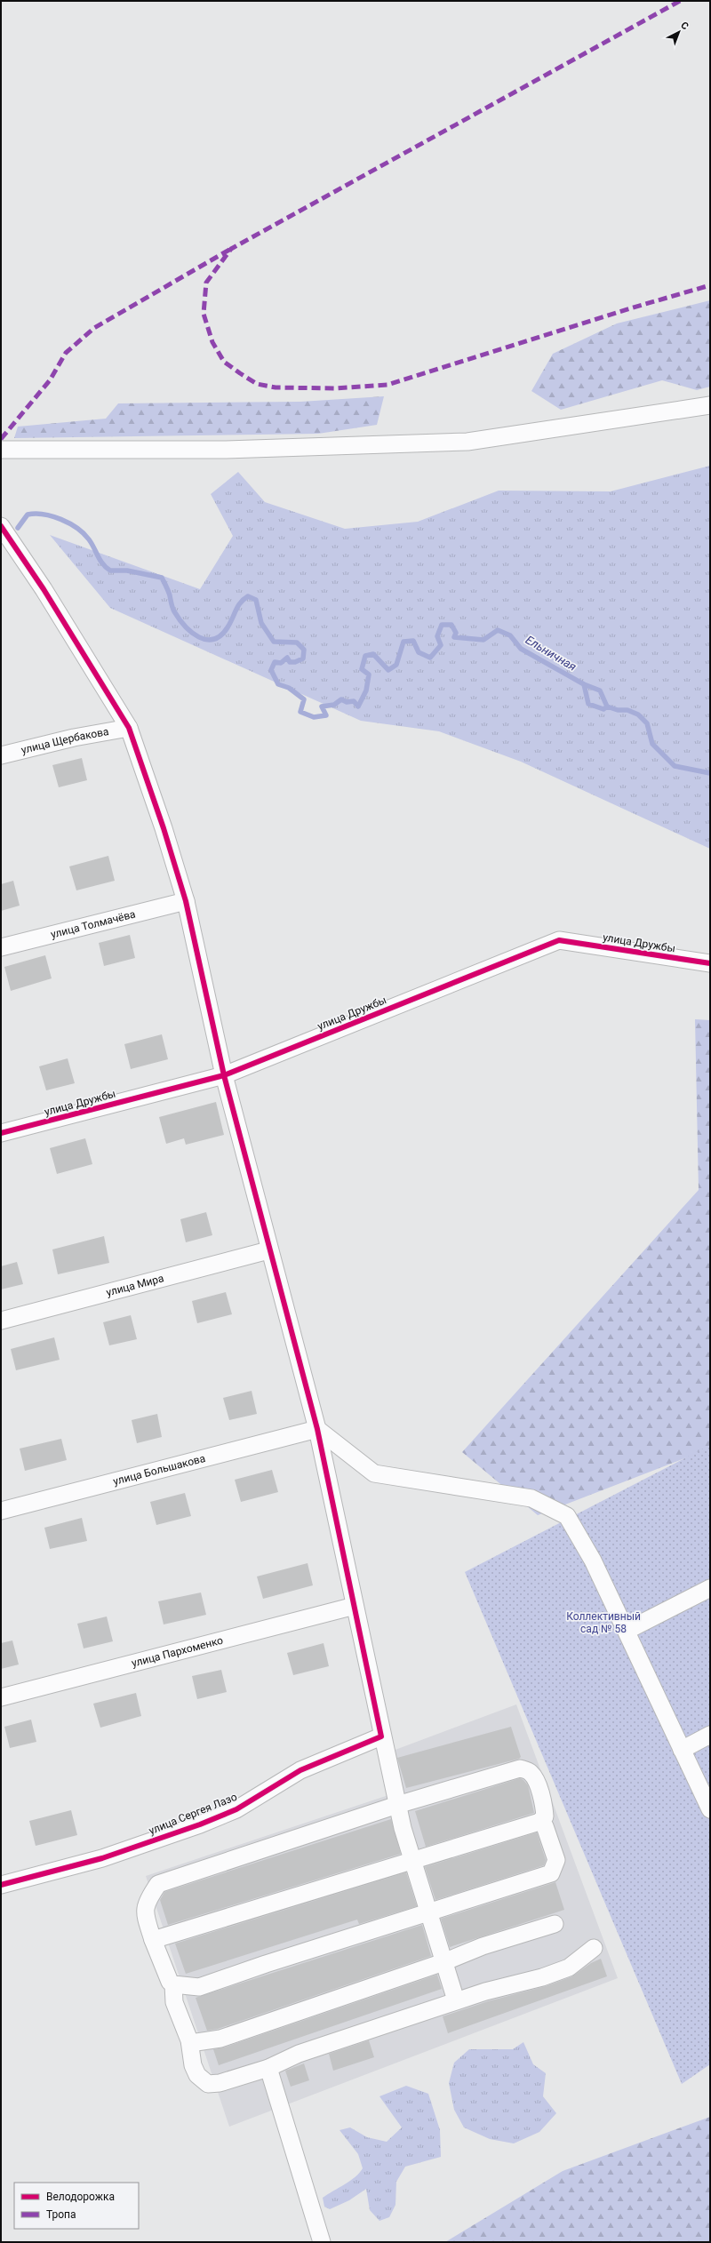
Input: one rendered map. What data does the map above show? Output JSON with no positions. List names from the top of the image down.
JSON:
{
  "streets": {
    "street": [
      "улица Щербакова",
      "улица Толмачёва",
      "улица Дружбы",
      "улица Мира",
      "улица Большакова",
      "улица Пархоменко",
      "улица Сергея Лазо"
    ]
  },
  "water": ["Ельничная"],
  "parks": ["Коллективный сад № 58"],
  "legend": ["Велодорожка", "Тропа"],
  "north": "top right"
}
